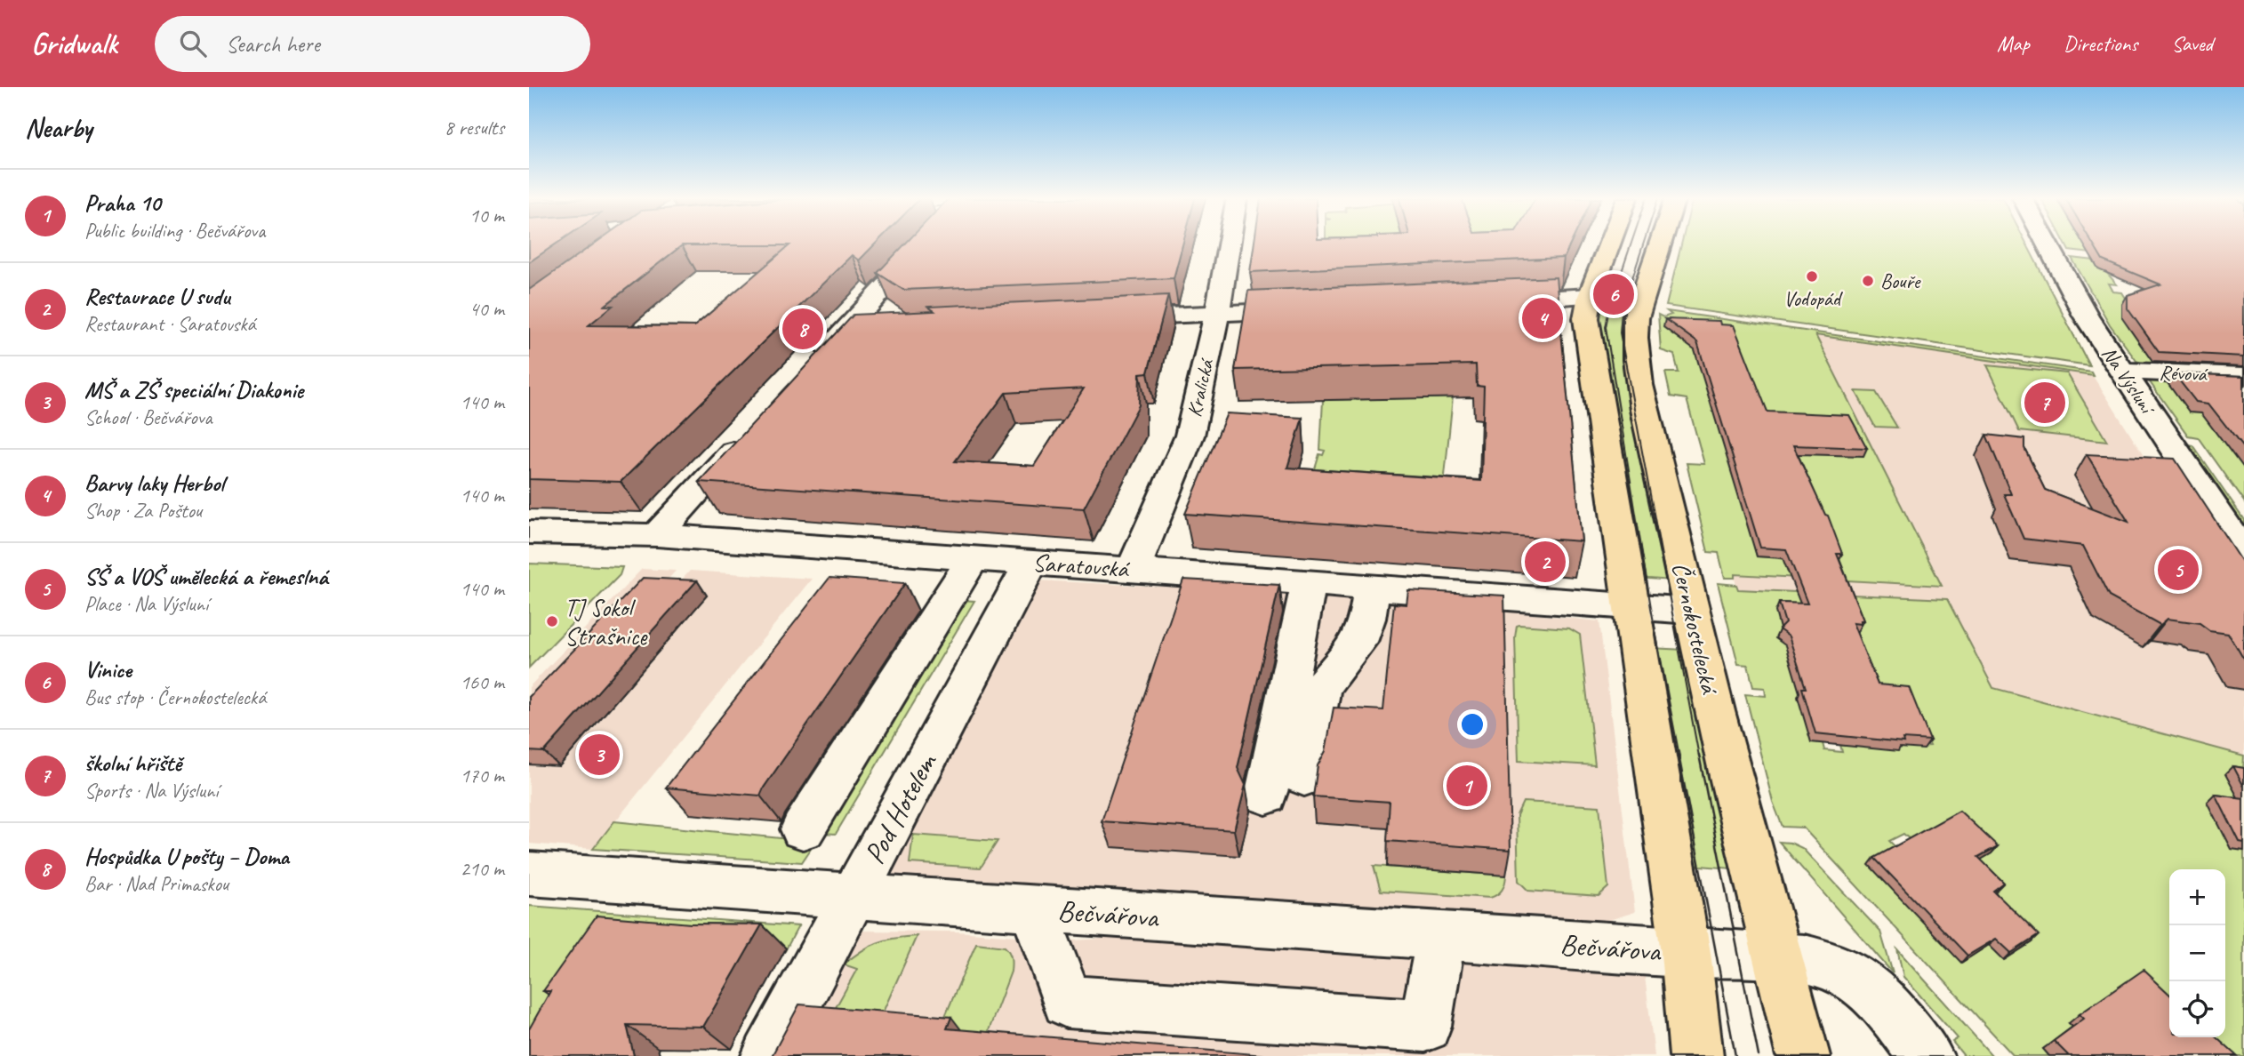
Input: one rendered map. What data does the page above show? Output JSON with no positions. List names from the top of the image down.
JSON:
{
  "streets": {
    "main road": ["Černokostelecká"],
    "street": [
      "Révová",
      "Na Výsluní",
      "Kralická",
      "Saratovská",
      "Pod Hotelem",
      "Bečvářova"
    ]
  },
  "crossings": [
    ["Révová", "Na Výsluní"],
    ["Kralická", "Saratovská"],
    ["Saratovská", "Černokostelecká"],
    ["Saratovská", "Pod Hotelem"],
    ["Černokostelecká", "Bečvářova"],
    ["Pod Hotelem", "Bečvářova"]
  ],
  "places": ["Vodopád", "Bouře", "TJ Sokol Strašnice"],
  "page": {
    "header": "Gridwalk",
    "search": "Search here",
    "nav": ["Map", "Directions", "Saved"],
    "heading": ["Nearby", "8 results"],
    "list": [
      {
        "mark": "1",
        "name": "Praha 10",
        "note": "Public building · Bečvářova",
        "value": "10 m"
      },
      {
        "mark": "2",
        "name": "Restaurace U sudu",
        "note": "Restaurant · Saratovská",
        "value": "40 m"
      },
      {
        "mark": "3",
        "name": "MŠ a ZŠ speciální Diakonie",
        "note": "School · Bečvářova",
        "value": "140 m"
      },
      {
        "mark": "4",
        "name": "Barvy laky Herbol",
        "note": "Shop · Za Poštou",
        "value": "140 m"
      },
      {
        "mark": "5",
        "name": "SŠ a VOŠ umělecká a řemeslná",
        "note": "Place · Na Výsluní",
        "value": "140 m"
      },
      {
        "mark": "6",
        "name": "Vinice",
        "note": "Bus stop · Černokostelecká",
        "value": "160 m"
      },
      {
        "mark": "7",
        "name": "školní hřiště",
        "note": "Sports · Na Výsluní",
        "value": "170 m"
      },
      {
        "mark": "8",
        "name": "Hospůdka U pošty – Doma",
        "note": "Bar · Nad Primaskou",
        "value": "210 m"
      }
    ],
    "pins": [
      "6",
      "4",
      "8",
      "7",
      "2",
      "5",
      "3",
      "1"
    ],
    "map_buttons": ["+", "−"]
  }
}
